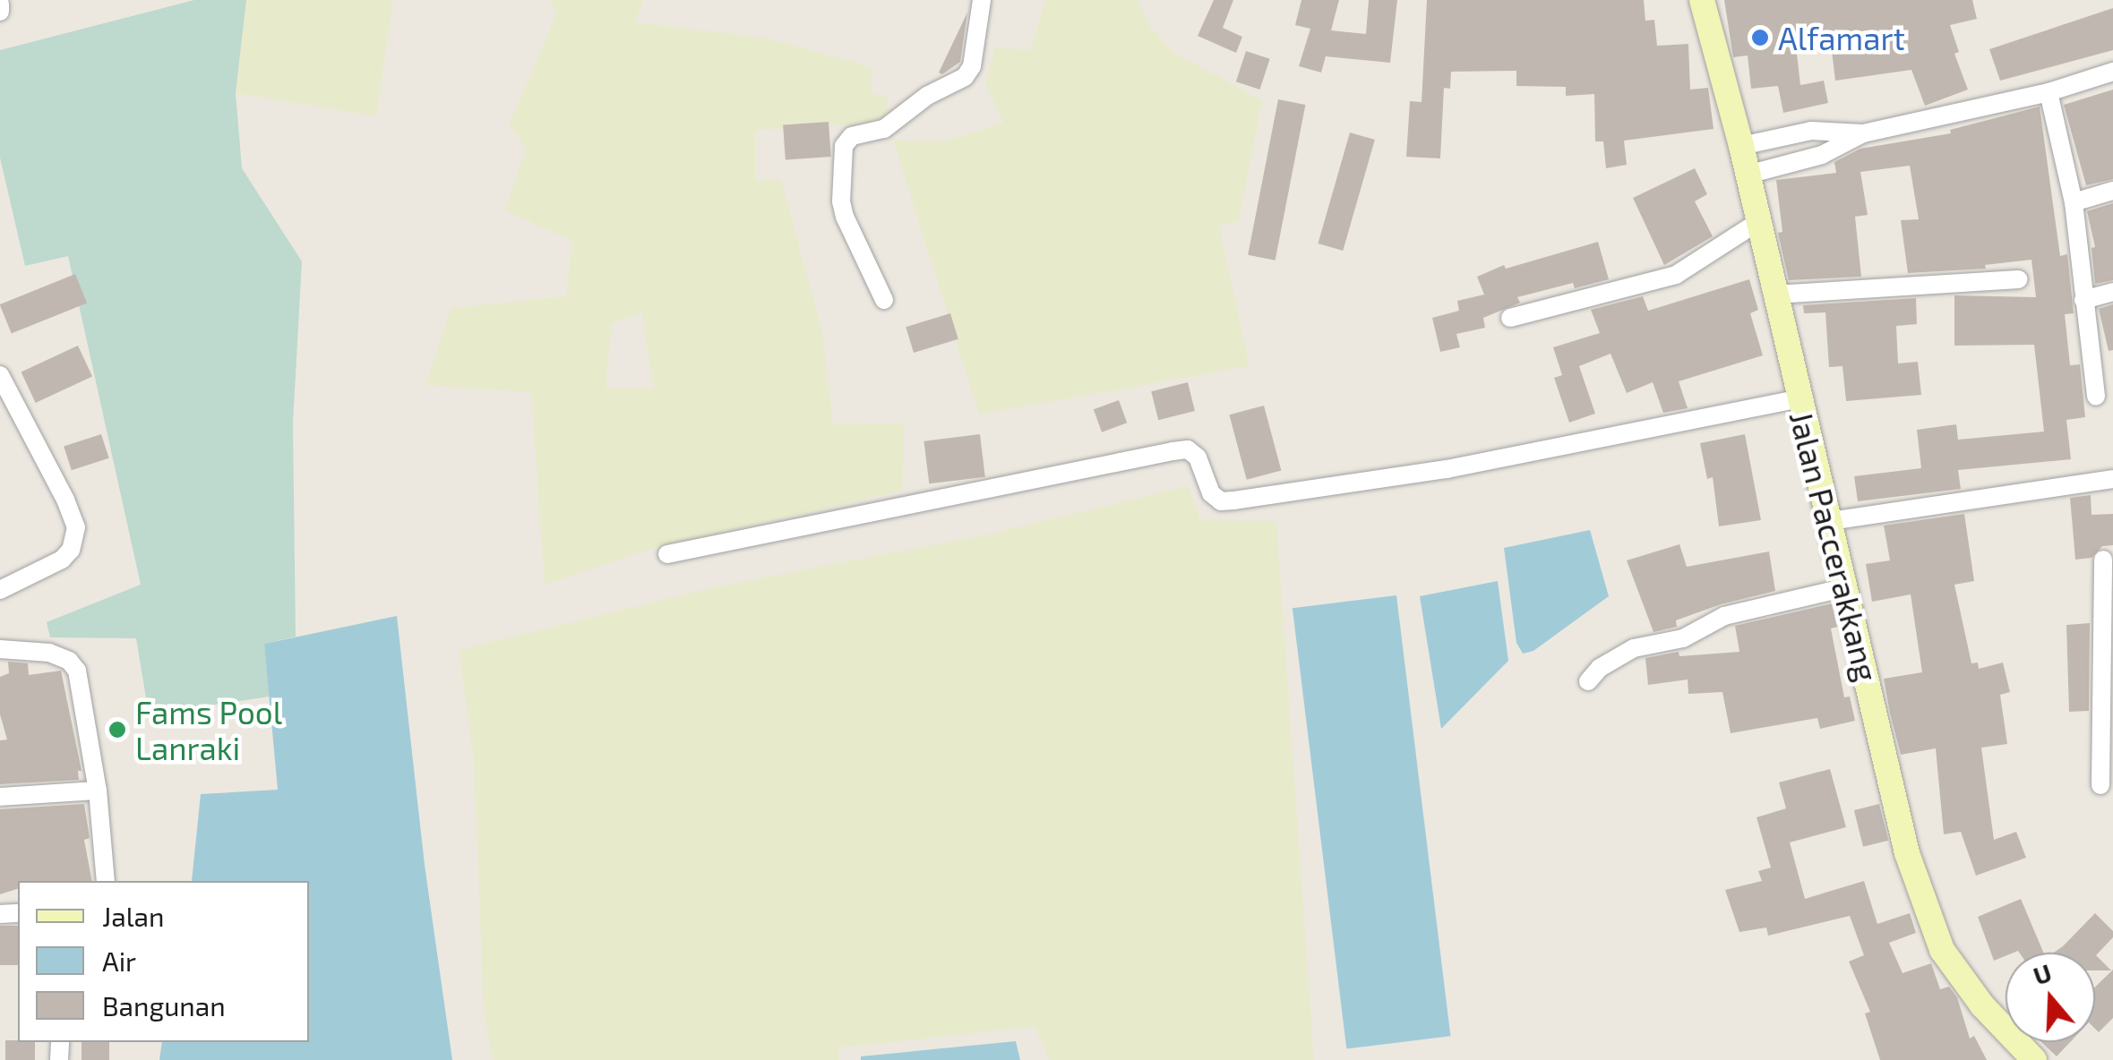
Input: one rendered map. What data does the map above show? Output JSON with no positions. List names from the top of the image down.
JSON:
{
  "streets": {
    "main road": ["Jalan Paccerakkang"]
  },
  "places": ["Alfamart", "Fams Pool Lanraki"],
  "legend": ["Jalan", "Air", "Bangunan"],
  "north": "top"
}
